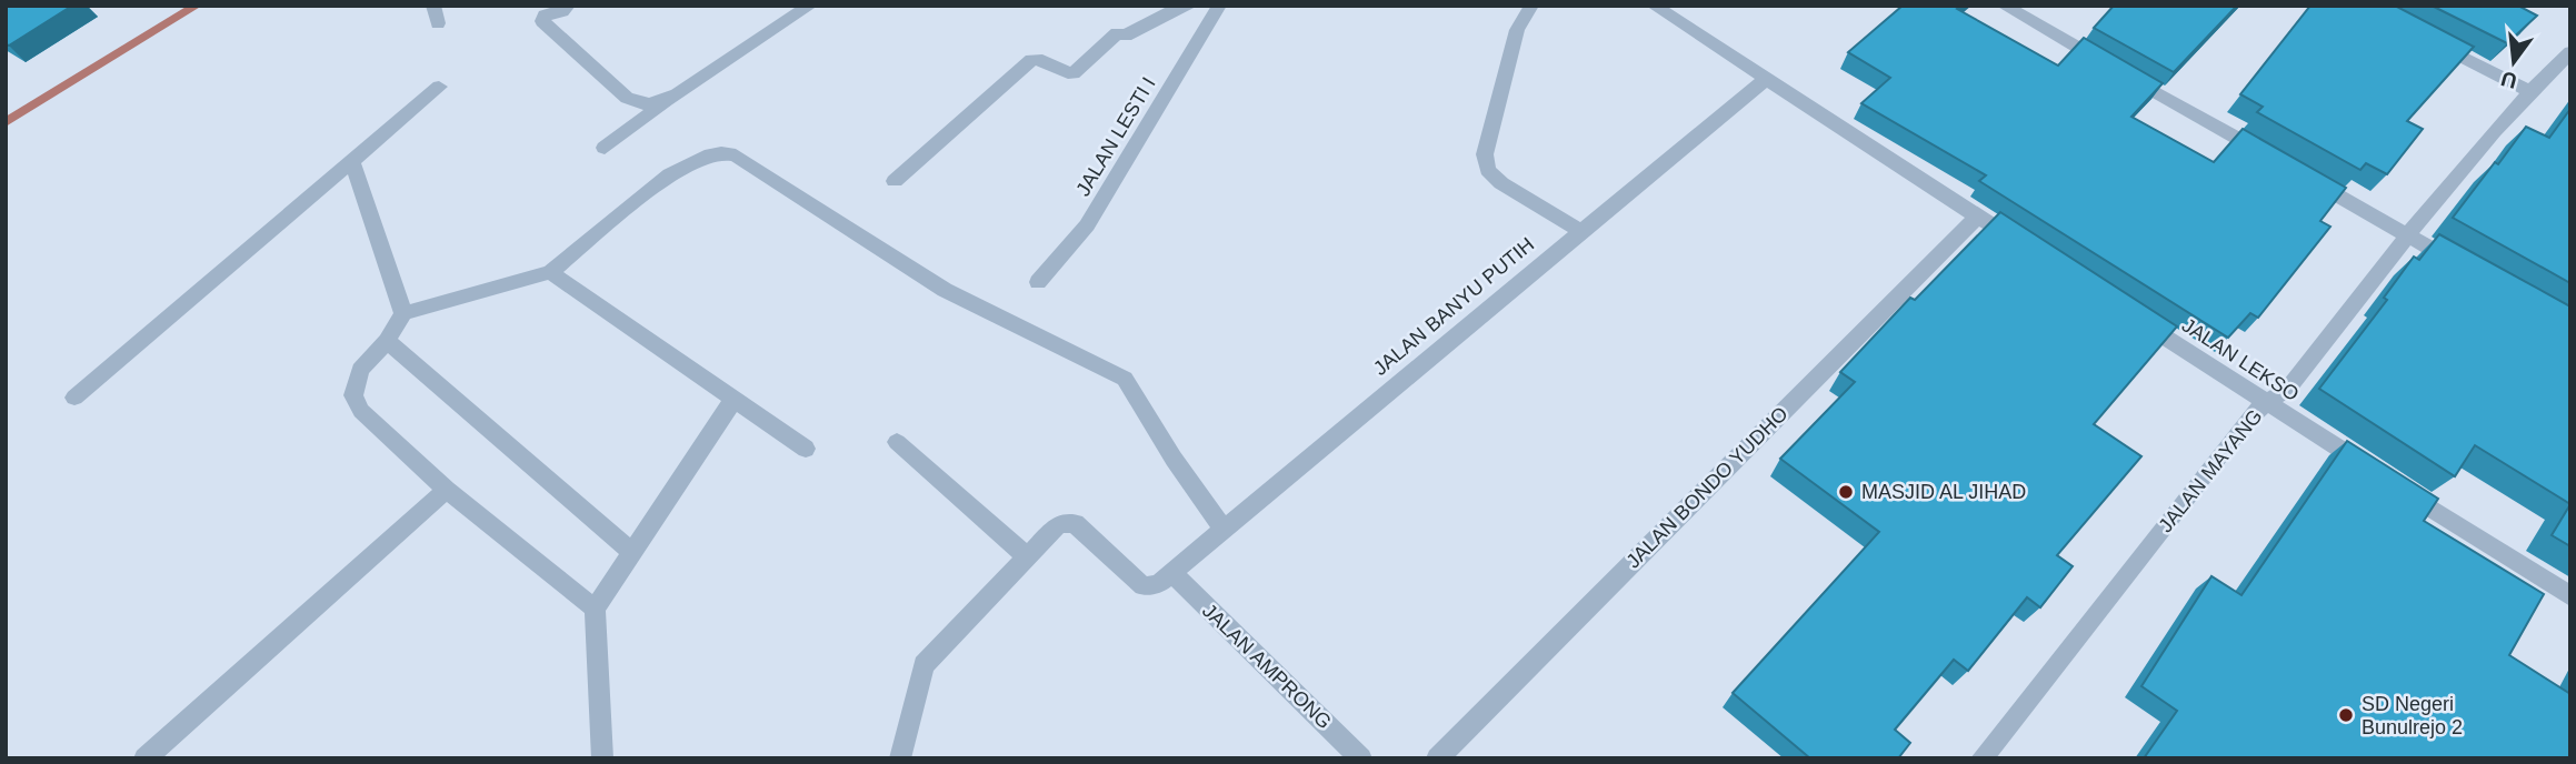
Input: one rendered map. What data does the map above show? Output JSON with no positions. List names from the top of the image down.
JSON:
{
  "streets": {
    "street": [
      "JALAN LESTI I",
      "JALAN BANYU PUTIH",
      "JALAN LEKSO",
      "JALAN MAYANG",
      "JALAN BONDO YUDHO",
      "JALAN AMPRONG"
    ]
  },
  "crossings": [
    ["JALAN BANYU PUTIH", "JALAN AMPRONG"],
    ["JALAN LEKSO", "JALAN MAYANG"]
  ],
  "places": ["MASJID AL JIHAD", "SD Negeri Bunulrejo 2"],
  "north": "bottom"
}
